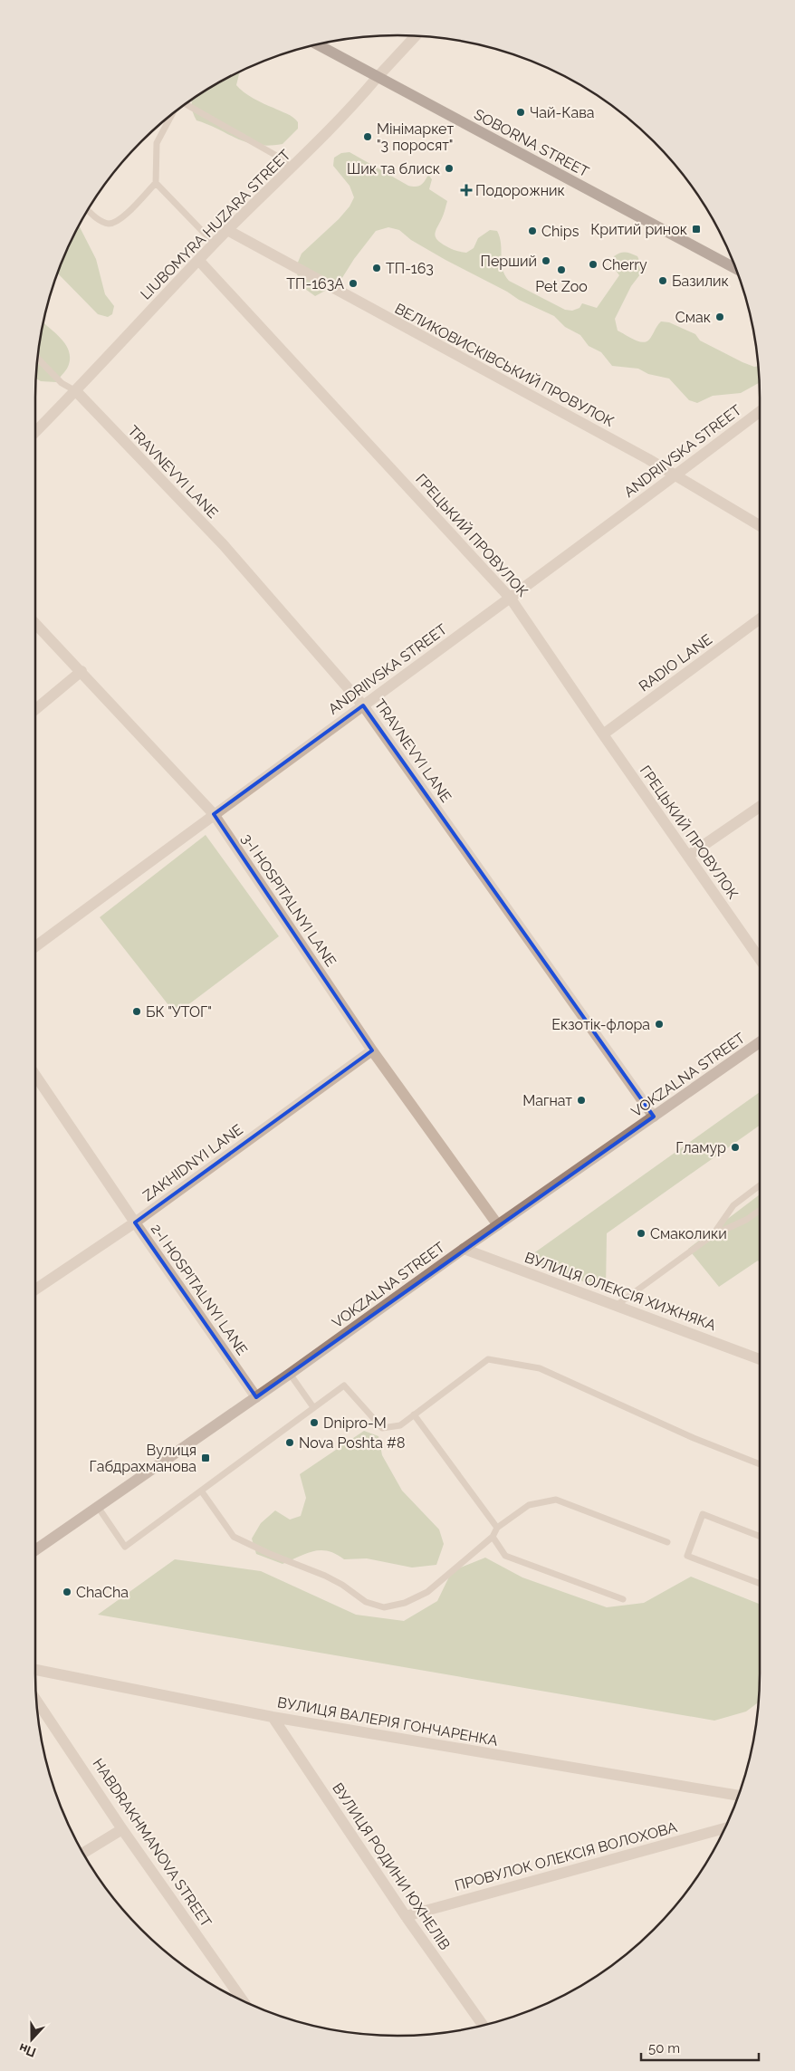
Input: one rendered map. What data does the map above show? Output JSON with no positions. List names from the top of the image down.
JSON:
{
  "streets": {
    "main road": ["SOBORNA STREET", "VOKZALNA STREET"],
    "street": [
      "LIUBOMYRA HUZARA STREET",
      "ВЕЛИКОВИСКІВСЬКИЙ ПРОВУЛОК",
      "ANDRIIVSKA STREET",
      "TRAVNEVYI LANE",
      "ГРЕЦЬКИЙ ПРОВУЛОК",
      "RADIO LANE",
      "3-I HOSPITALNYI LANE",
      "ZAKHIDNYI LANE",
      "2-I HOSPITALNYI LANE",
      "ВУЛИЦЯ ОЛЕКСІЯ ХИЖНЯКА",
      "ВУЛИЦЯ ВАЛЕРІЯ ГОНЧАРЕНКА",
      "HABDRAKHMANOVA STREET",
      "ПРОВУЛОК ОЛЕКСІЯ ВОЛОХОВА",
      "ВУЛИЦЯ РОДИНИ ЮХНЕЛІВ"
    ]
  },
  "crossings": [
    ["SOBORNA STREET", "LIUBOMYRA HUZARA STREET"],
    ["LIUBOMYRA HUZARA STREET", "ВЕЛИКОВИСКІВСЬКИЙ ПРОВУЛОК"],
    ["LIUBOMYRA HUZARA STREET", "TRAVNEVYI LANE"],
    ["LIUBOMYRA HUZARA STREET", "ГРЕЦЬКИЙ ПРОВУЛОК"],
    ["ВЕЛИКОВИСКІВСЬКИЙ ПРОВУЛОК", "ANDRIIVSKA STREET"],
    ["ANDRIIVSKA STREET", "TRAVNEVYI LANE"],
    ["ANDRIIVSKA STREET", "ГРЕЦЬКИЙ ПРОВУЛОК"],
    ["ANDRIIVSKA STREET", "3-I HOSPITALNYI LANE"],
    ["TRAVNEVYI LANE", "VOKZALNA STREET"],
    ["ГРЕЦЬКИЙ ПРОВУЛОК", "RADIO LANE"],
    ["3-I HOSPITALNYI LANE", "VOKZALNA STREET"],
    ["3-I HOSPITALNYI LANE", "ZAKHIDNYI LANE"],
    ["VOKZALNA STREET", "2-I HOSPITALNYI LANE"],
    ["VOKZALNA STREET", "ВУЛИЦЯ ОЛЕКСІЯ ХИЖНЯКА"],
    ["ZAKHIDNYI LANE", "2-I HOSPITALNYI LANE"],
    ["ВУЛИЦЯ ВАЛЕРІЯ ГОНЧАРЕНКА", "ВУЛИЦЯ РОДИНИ ЮХНЕЛІВ"],
    ["ПРОВУЛОК ОЛЕКСІЯ ВОЛОХОВА", "ВУЛИЦЯ РОДИНИ ЮХНЕЛІВ"]
  ],
  "places": {
    "other": [
      "Чай-Кава",
      "Мінімаркет \"3 поросят\"",
      "Шик та блиск",
      "Chips",
      "Перший",
      "Cherry",
      "ТП-163",
      "Pet Zoo",
      "Базилик",
      "ТП-163А",
      "Смак",
      "БК \"УТОГ\"",
      "Екзотік-флора",
      "Магнат",
      "Гламур",
      "Смаколики",
      "Dnipro-M",
      "Nova Poshta #8",
      "ChaCha"
    ],
    "health": ["Подорожник"],
    "transit": ["Критий ринок", "Вулиця Габдрахманова"]
  },
  "scale_bar": "50 m",
  "north": "bottom"
}
